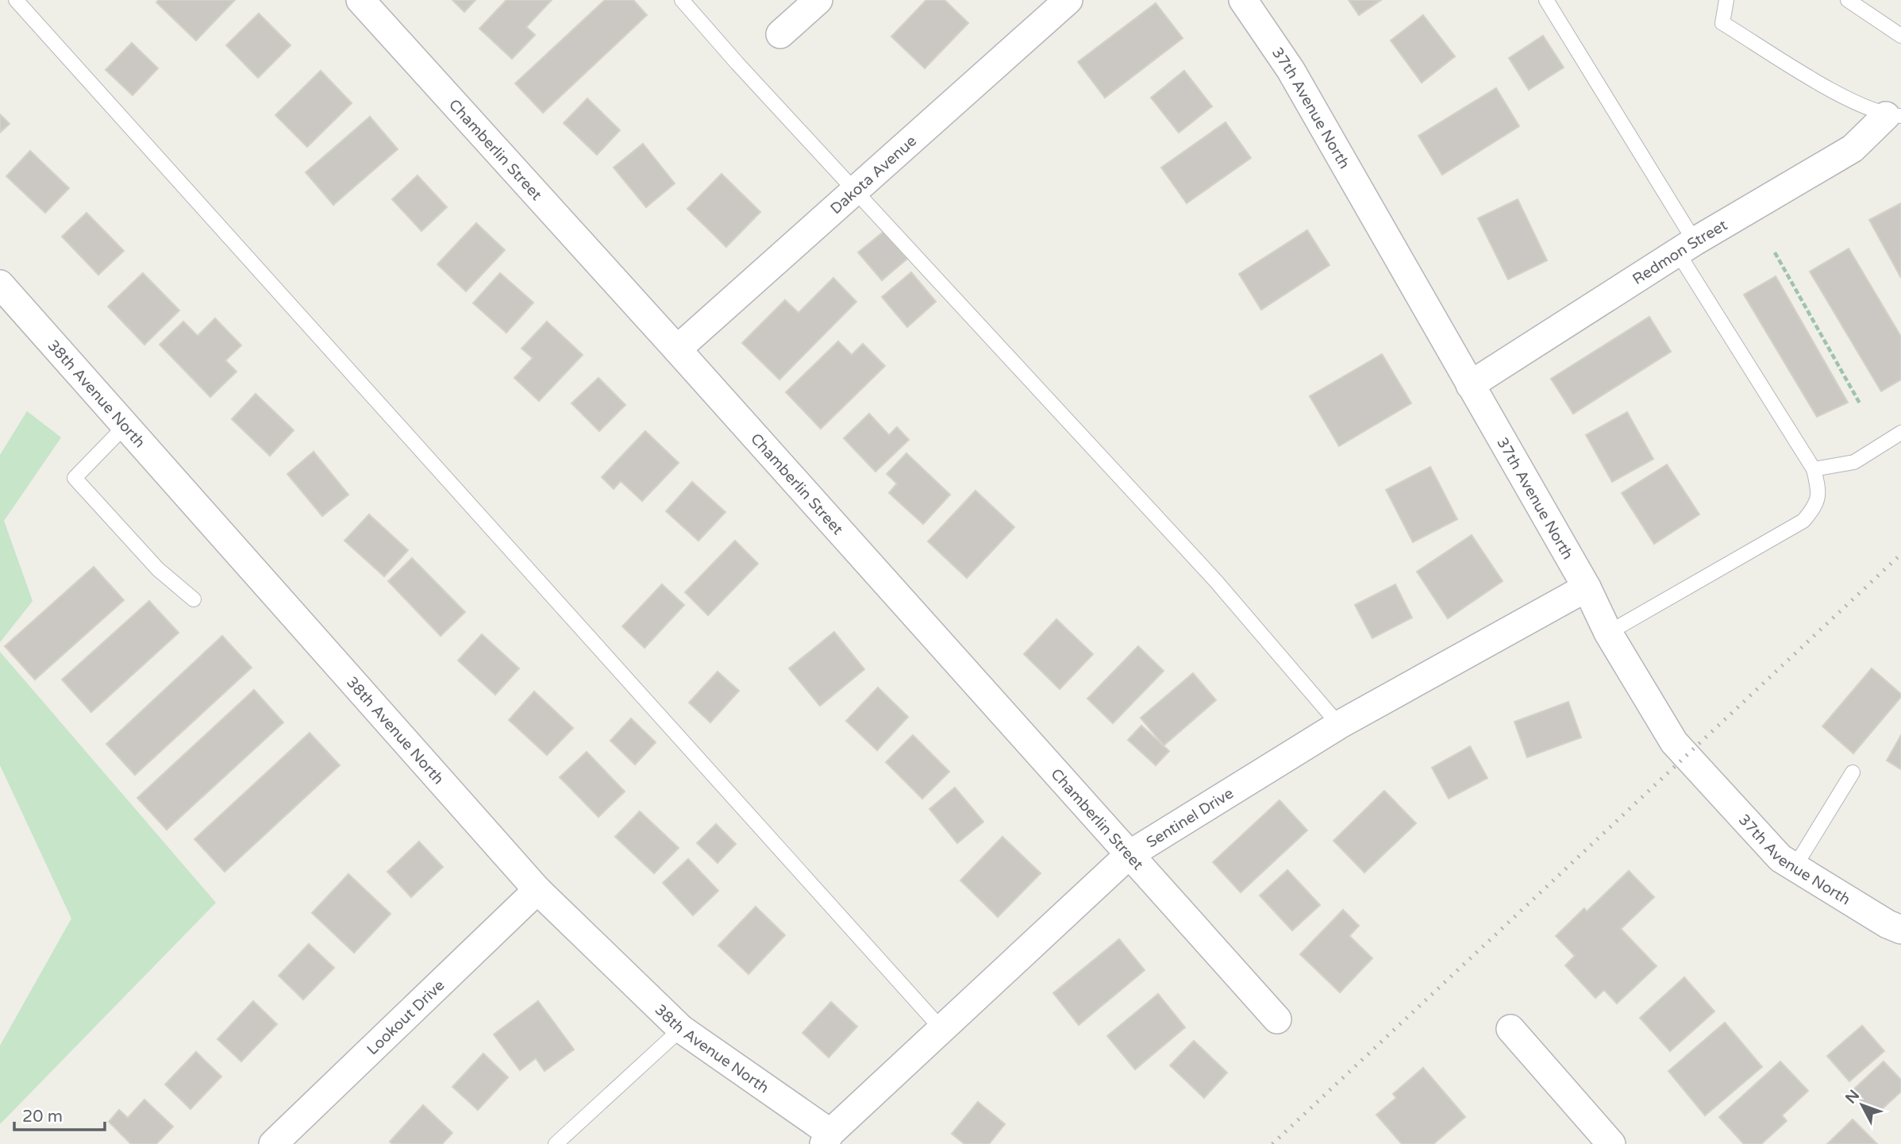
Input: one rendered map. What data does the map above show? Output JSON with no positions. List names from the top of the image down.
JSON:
{
  "streets": {
    "street": [
      "37th Avenue North",
      "Chamberlin Street",
      "Dakota Avenue",
      "Redmon Street",
      "38th Avenue North",
      "Sentinel Drive",
      "Lookout Drive"
    ]
  },
  "crossings": [
    ["37th Avenue North", "Redmon Street"],
    ["37th Avenue North", "Sentinel Drive"],
    ["Chamberlin Street", "Dakota Avenue"],
    ["Chamberlin Street", "Sentinel Drive"],
    ["38th Avenue North", "Sentinel Drive"],
    ["38th Avenue North", "Lookout Drive"]
  ],
  "scale_bar": "20 m",
  "north": "top left"
}
